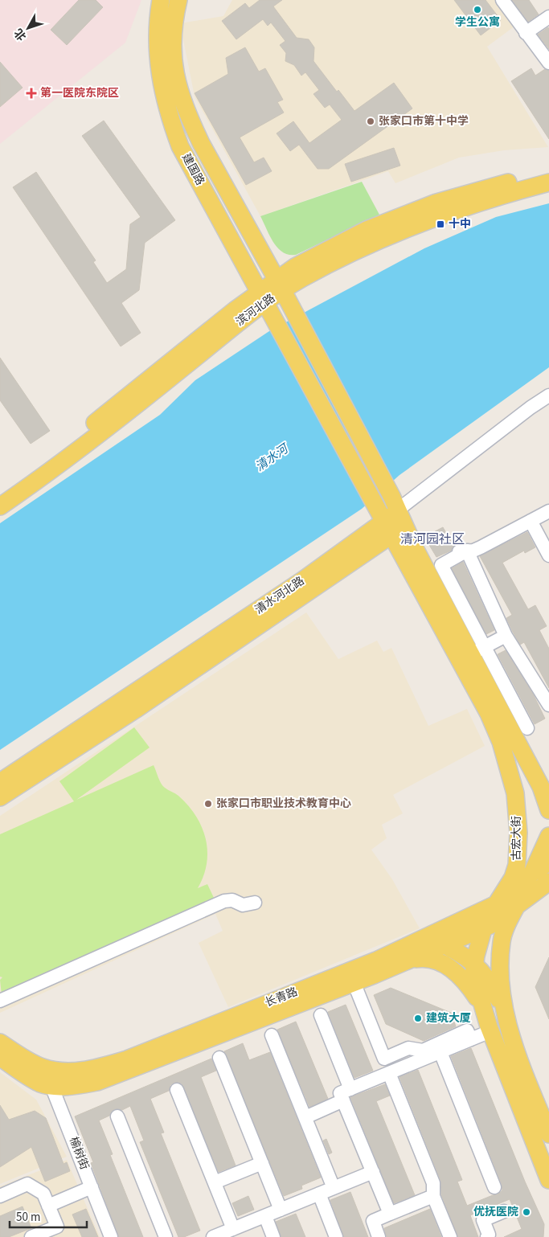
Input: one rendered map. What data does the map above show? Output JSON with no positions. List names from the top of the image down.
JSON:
{
  "streets": {
    "main road": [
      "建国路",
      "滨河北路",
      "清水河北路",
      "古宏大街",
      "长青路"
    ],
    "street": ["榆树街"]
  },
  "crossings": [
    ["建国路", "滨河北路"],
    ["建国路", "清水河北路"],
    ["建国路", "古宏大街"],
    ["清水河北路", "古宏大街"],
    ["古宏大街", "长青路"],
    ["长青路", "榆树街"]
  ],
  "districts": ["清河园社区"],
  "water": ["清水河"],
  "places": {
    "other": [
      "学生公寓",
      "张家口市第十中学",
      "张家口市职业技术教育中心",
      "建筑大厦",
      "优抚医院"
    ],
    "health": ["第一医院东院区"],
    "transit": ["十中"]
  },
  "scale_bar": "50 m",
  "north": "bottom left"
}
